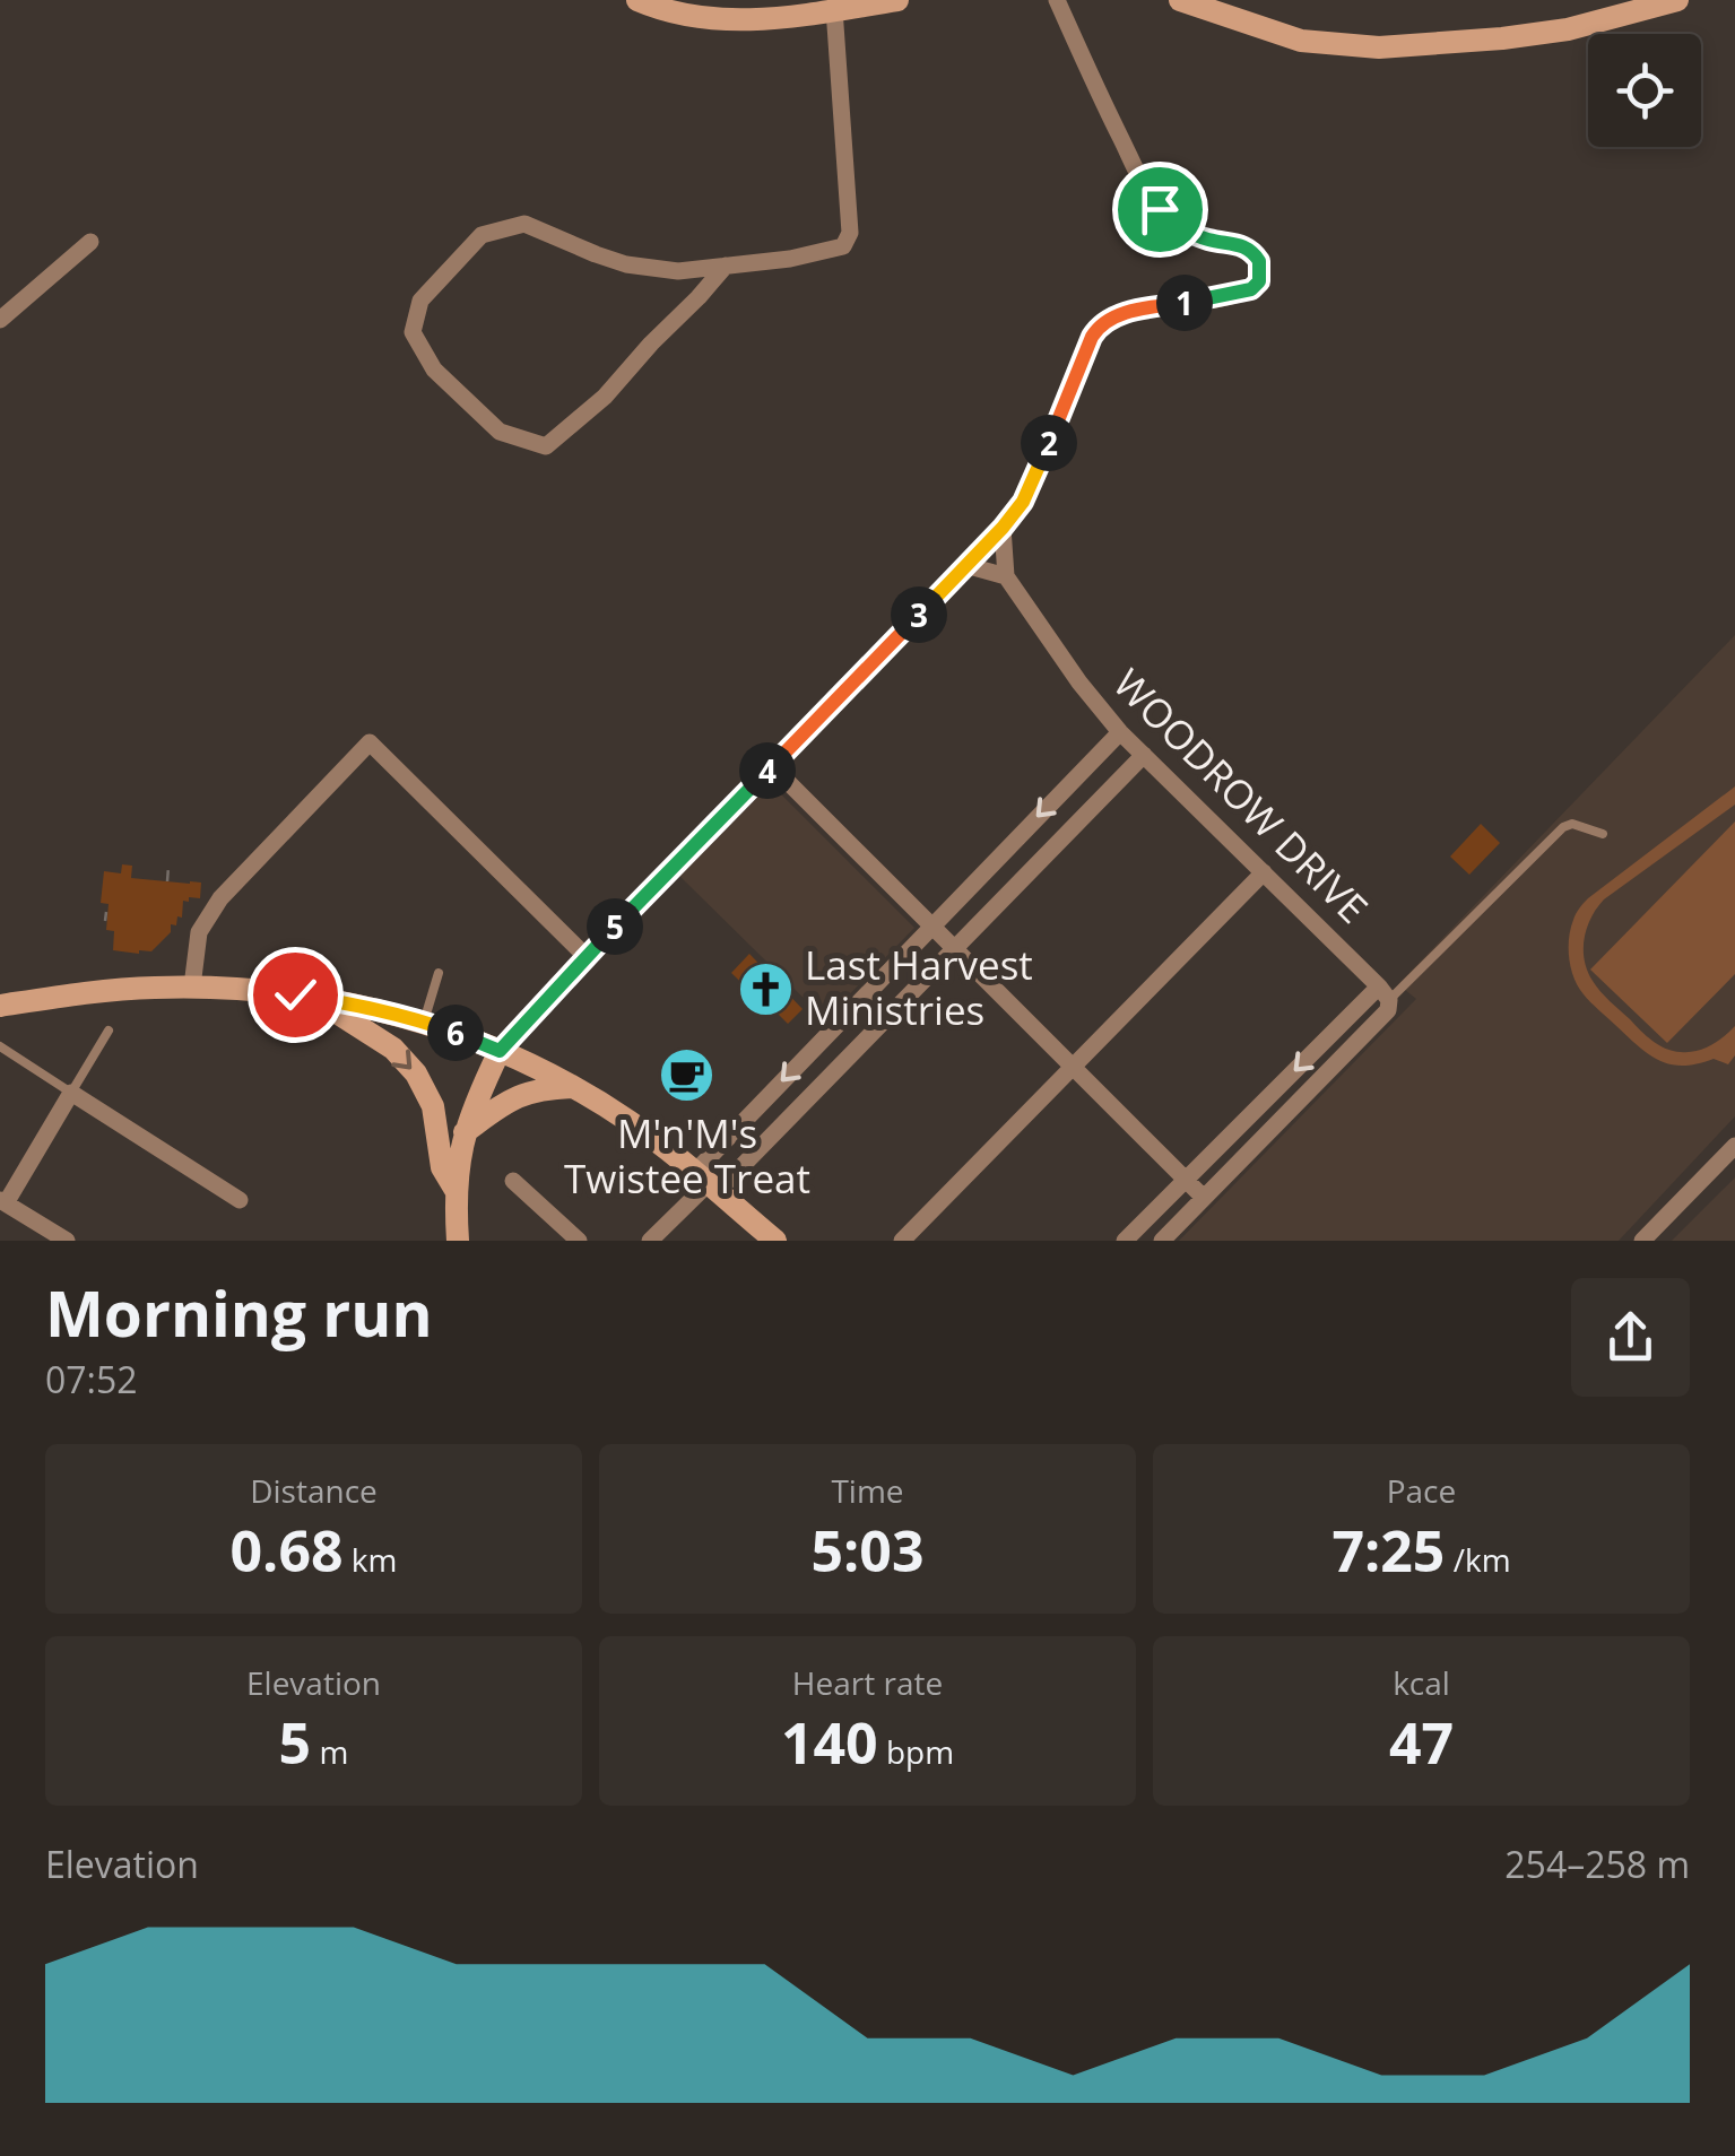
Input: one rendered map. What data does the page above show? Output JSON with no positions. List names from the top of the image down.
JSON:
{
  "streets": {
    "street": ["WOODROW DRIVE"]
  },
  "places": {
    "church": ["Last Harvest Ministries"],
    "cafe": ["M'n'M's Twistee Treat"]
  },
  "page": {
    "pins": [
      "1",
      "2",
      "3",
      "4",
      "5",
      "6"
    ],
    "heading": ["Morning run", "07:52"],
    "stats": [
      ["Distance", "0.68 km"],
      ["Time", "5:03"],
      ["Pace", "7:25 /km"],
      ["Elevation", "5 m"],
      ["Heart rate", "140 bpm"],
      ["kcal", "47"]
    ],
    "chart": ["Elevation", "254–258 m"]
  }
}
